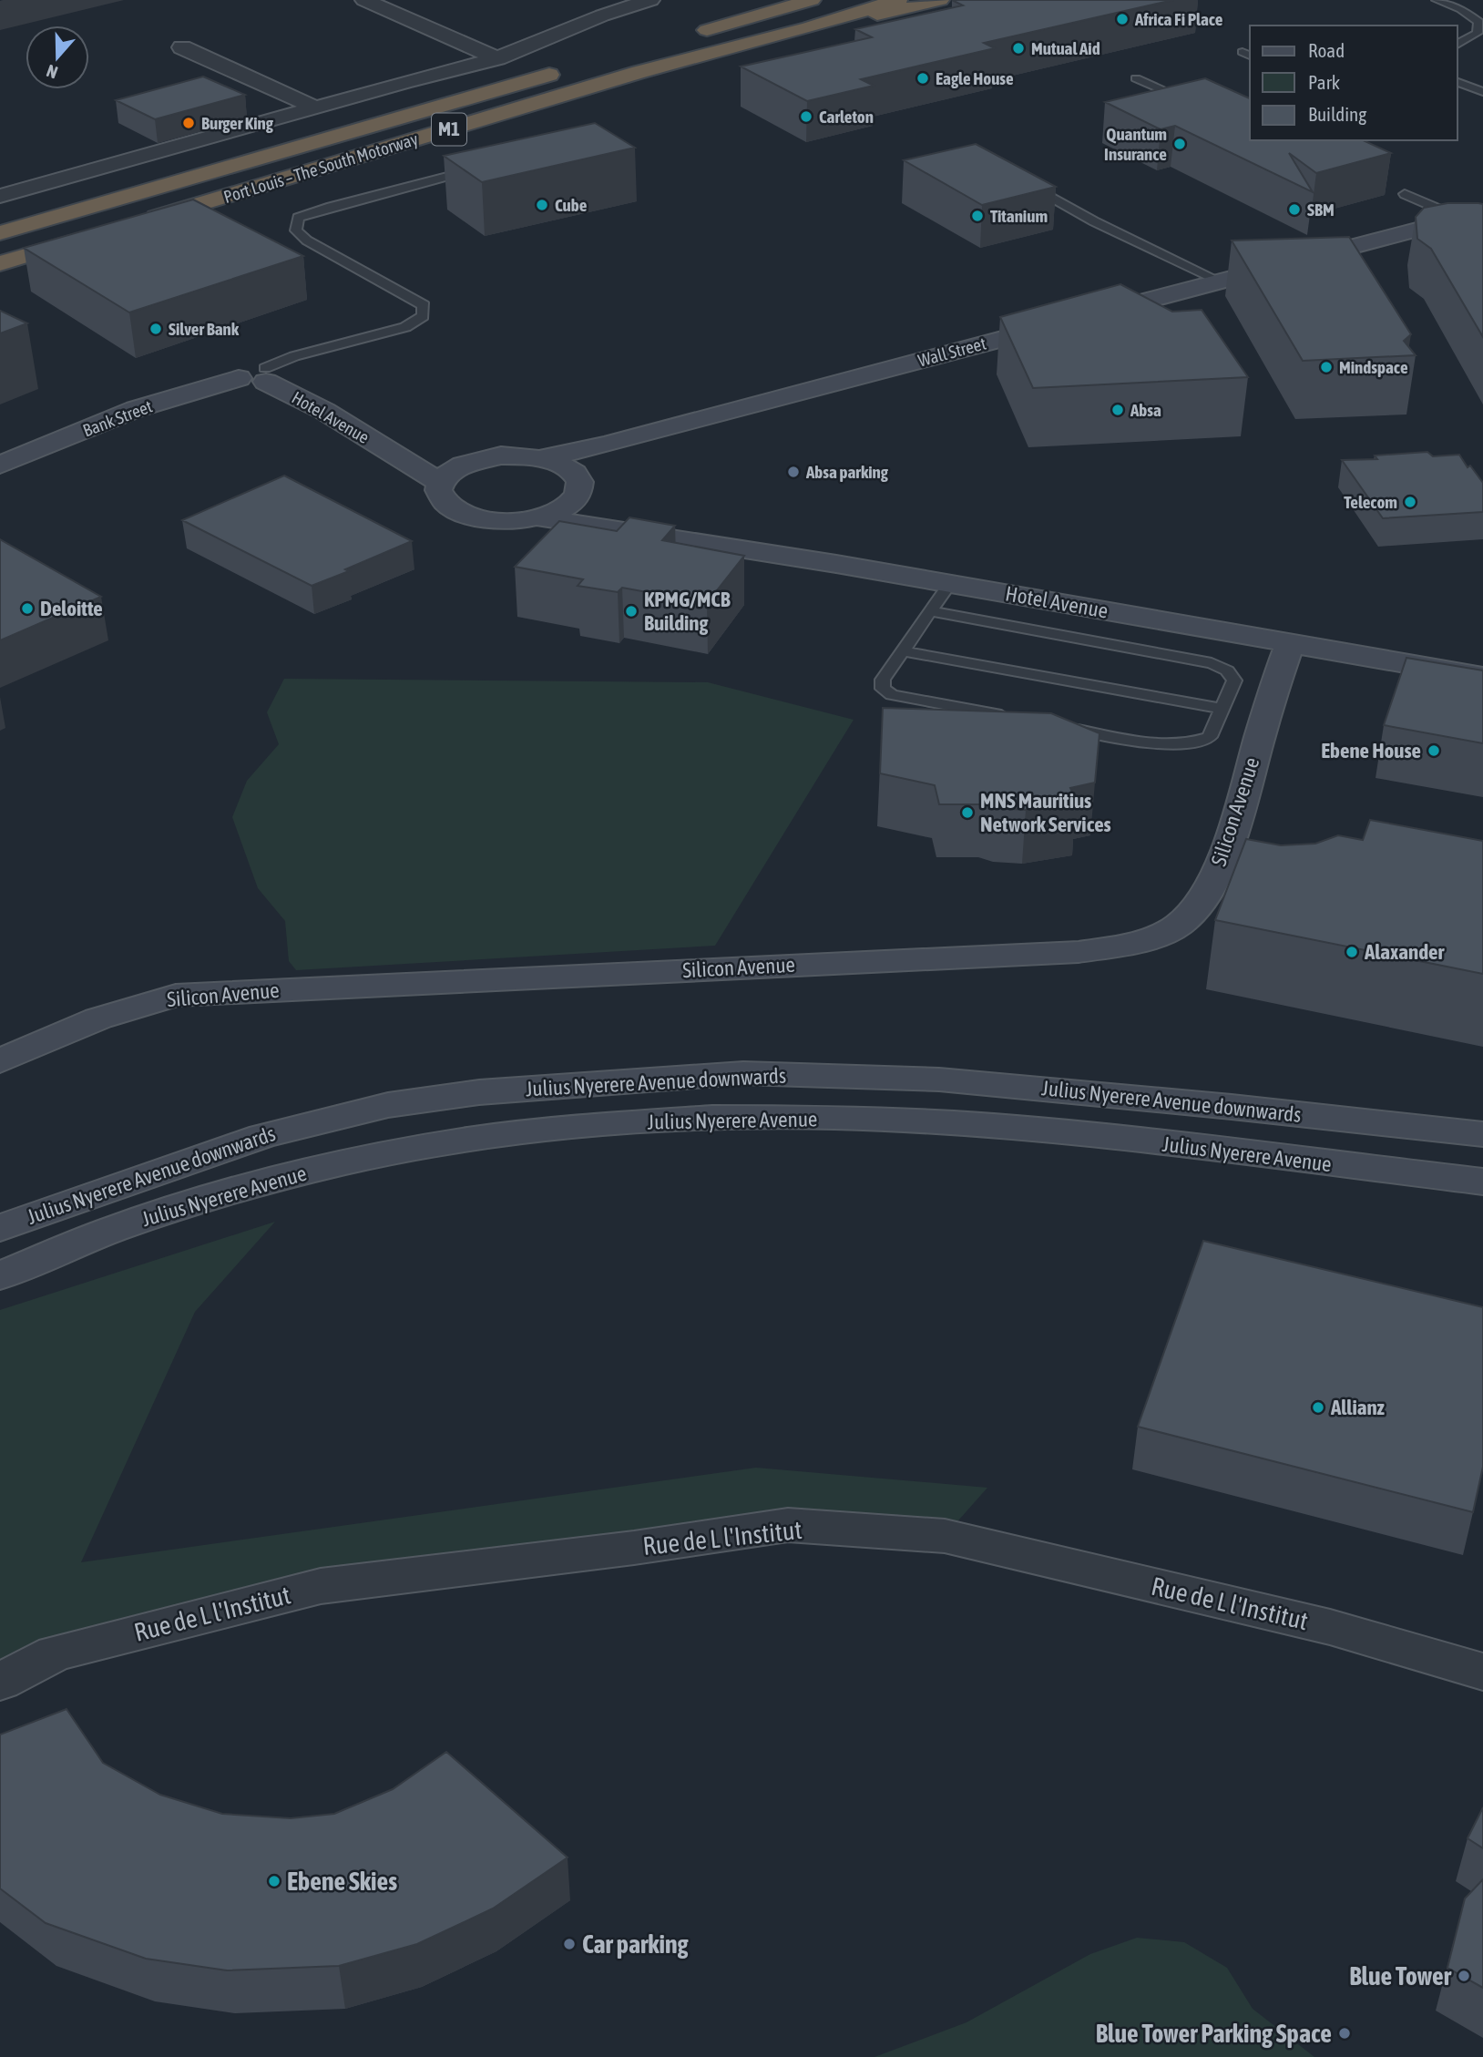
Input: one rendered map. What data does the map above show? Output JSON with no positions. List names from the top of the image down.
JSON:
{
  "streets": {
    "highway": ["M1", "Port Louis – The South Motorway"],
    "street": [
      "Wall Street",
      "Hotel Avenue",
      "Bank Street",
      "Silicon Avenue",
      "Julius Nyerere Avenue downwards",
      "Julius Nyerere Avenue",
      "Rue de L l'Institut"
    ]
  },
  "crossings": [
    ["Wall Street", "Hotel Avenue"],
    ["Hotel Avenue", "Bank Street"],
    ["Hotel Avenue", "Silicon Avenue"]
  ],
  "places": [
    "Africa Fi Place",
    "Mutual Aid",
    "Eagle House",
    "Carleton",
    "Burger King",
    "Quantum Insurance",
    "Cube",
    "SBM",
    "Titanium",
    "Silver Bank",
    "Mindspace",
    "Absa",
    "Absa parking",
    "Telecom",
    "Deloitte",
    "KPMG/MCB Building",
    "Ebene House",
    "MNS Mauritius Network Services",
    "Alaxander",
    "Allianz",
    "Ebene Skies",
    "Car parking",
    "Blue Tower",
    "Blue Tower Parking Space"
  ],
  "legend": ["Road", "Park", "Building"],
  "north": "bottom"
}
